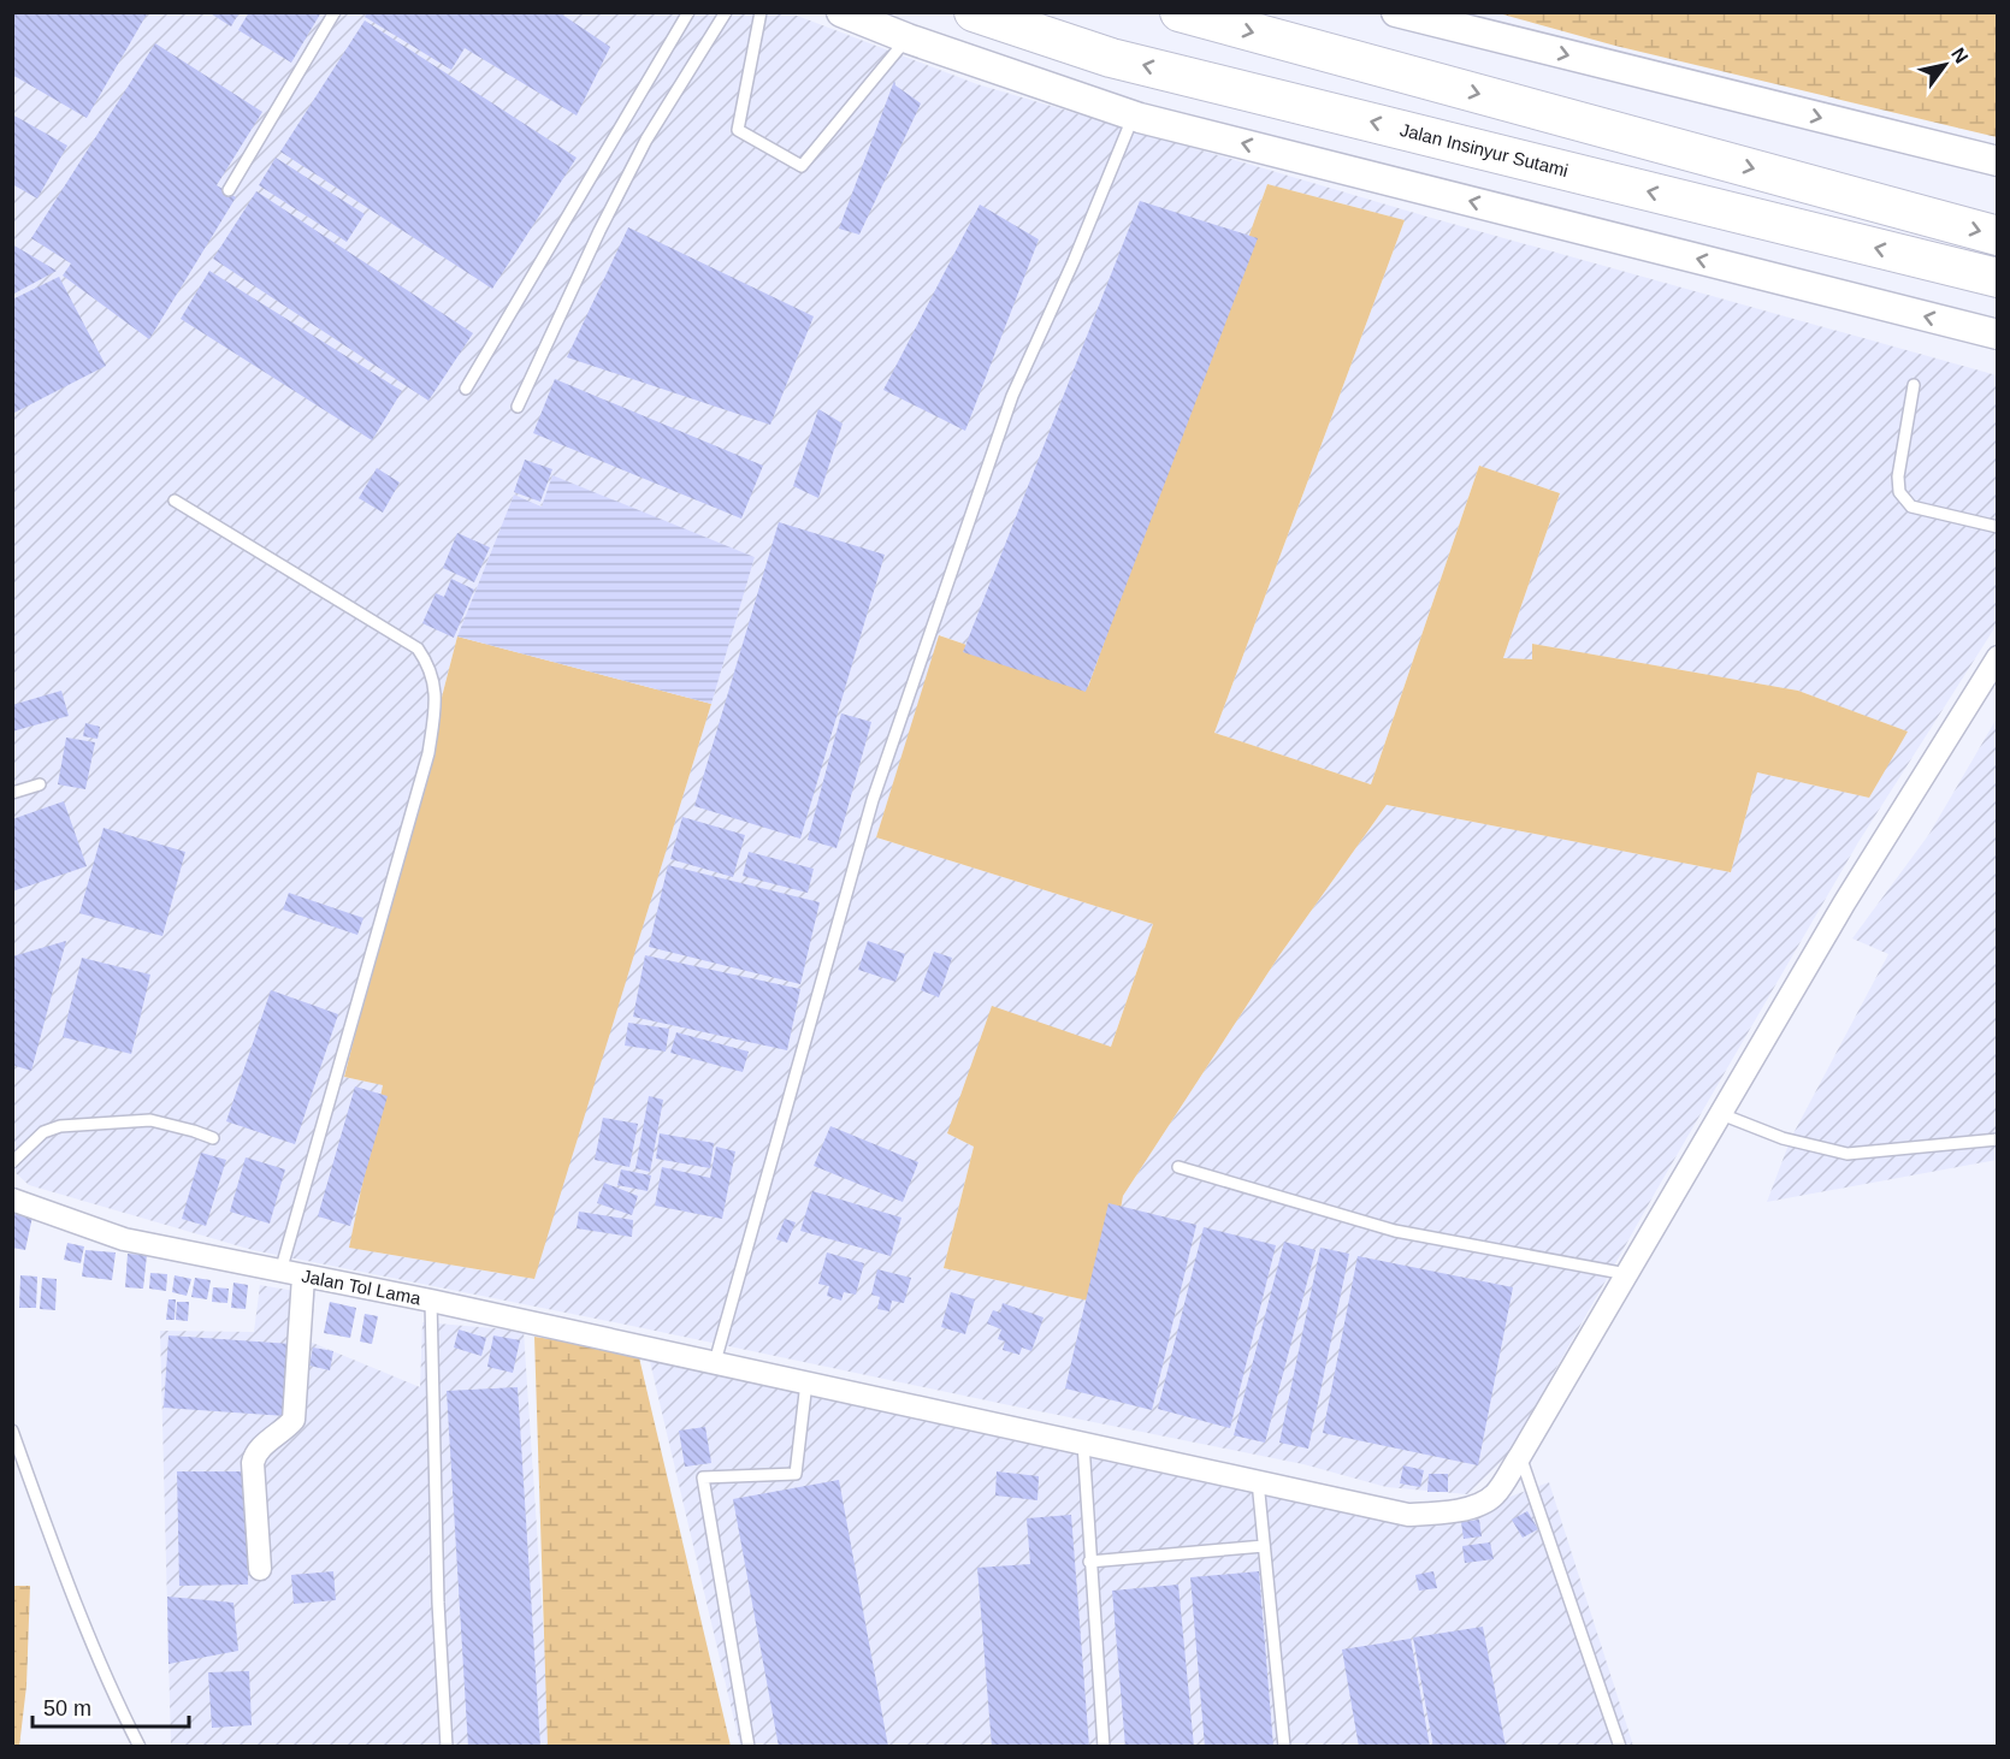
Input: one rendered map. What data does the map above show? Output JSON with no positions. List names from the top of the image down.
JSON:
{
  "streets": {
    "highway": ["Jalan Insinyur Sutami"],
    "street": ["Jalan Tol Lama"]
  },
  "scale_bar": "50 m",
  "north": "top right"
}
